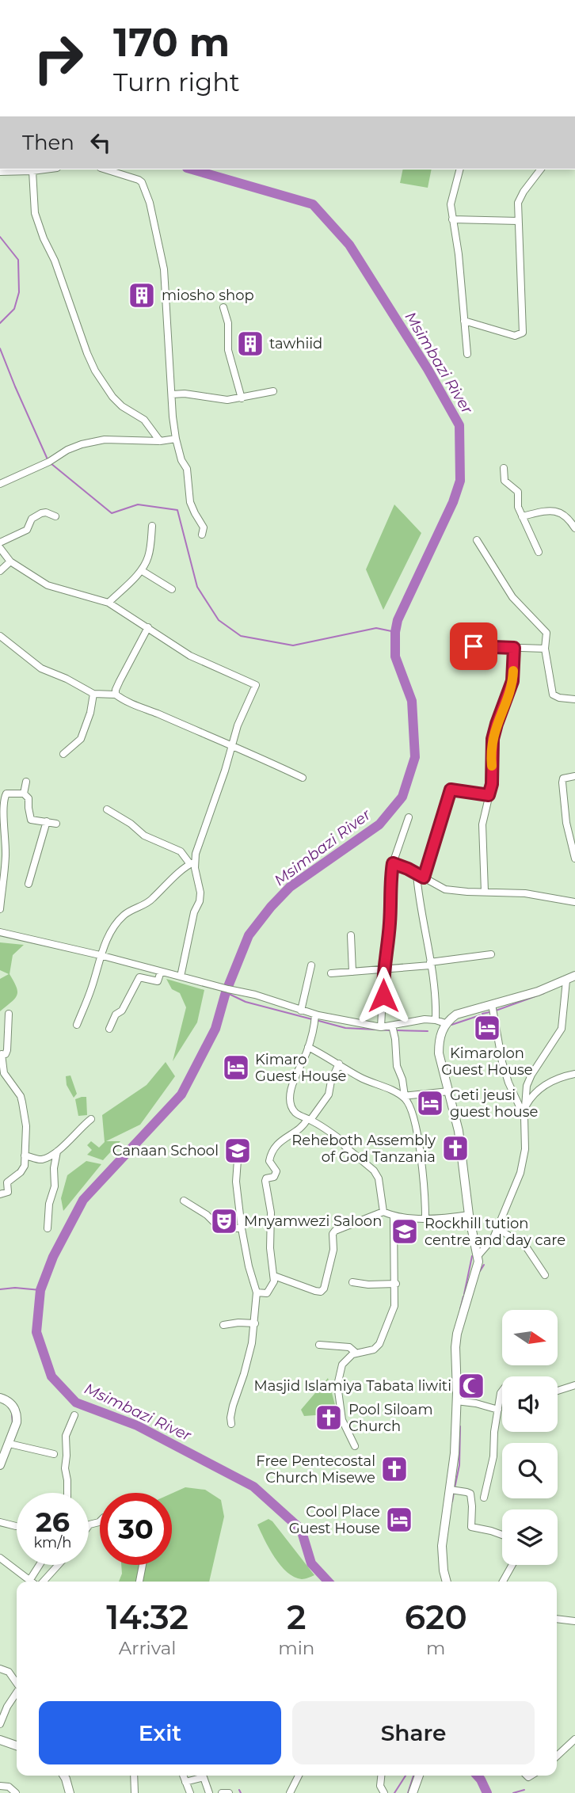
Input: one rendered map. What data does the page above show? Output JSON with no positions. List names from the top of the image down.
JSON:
{
  "water": ["Msimbazi River"],
  "places": {
    "building": ["miosho shop", "tawhiid"],
    "hotel": [
      "Kimarolon Guest House",
      "Kimaro Guest House",
      "Geti jeusi guest house",
      "Cool Place Guest House"
    ],
    "church": ["Reheboth Assembly of God Tanzania", "Pool Siloam Church", "Free Pentecostal Church Misewe"],
    "school or university": ["Canaan School", "Rockhill tution centre and day care"],
    "theatre": ["Mnyamwezi Saloon"],
    "mosque": ["Masjid Islamiya Tabata liwiti"]
  },
  "north": "right",
  "page": {
    "turn": ["170 m", "Turn right"],
    "then": "Then",
    "speed": "26 km/h",
    "limit": "30",
    "eta": [
      "14:32",
      "Arrival",
      "2",
      "min",
      "620",
      "m"
    ],
    "buttons": ["Exit", "Share"]
  }
}
